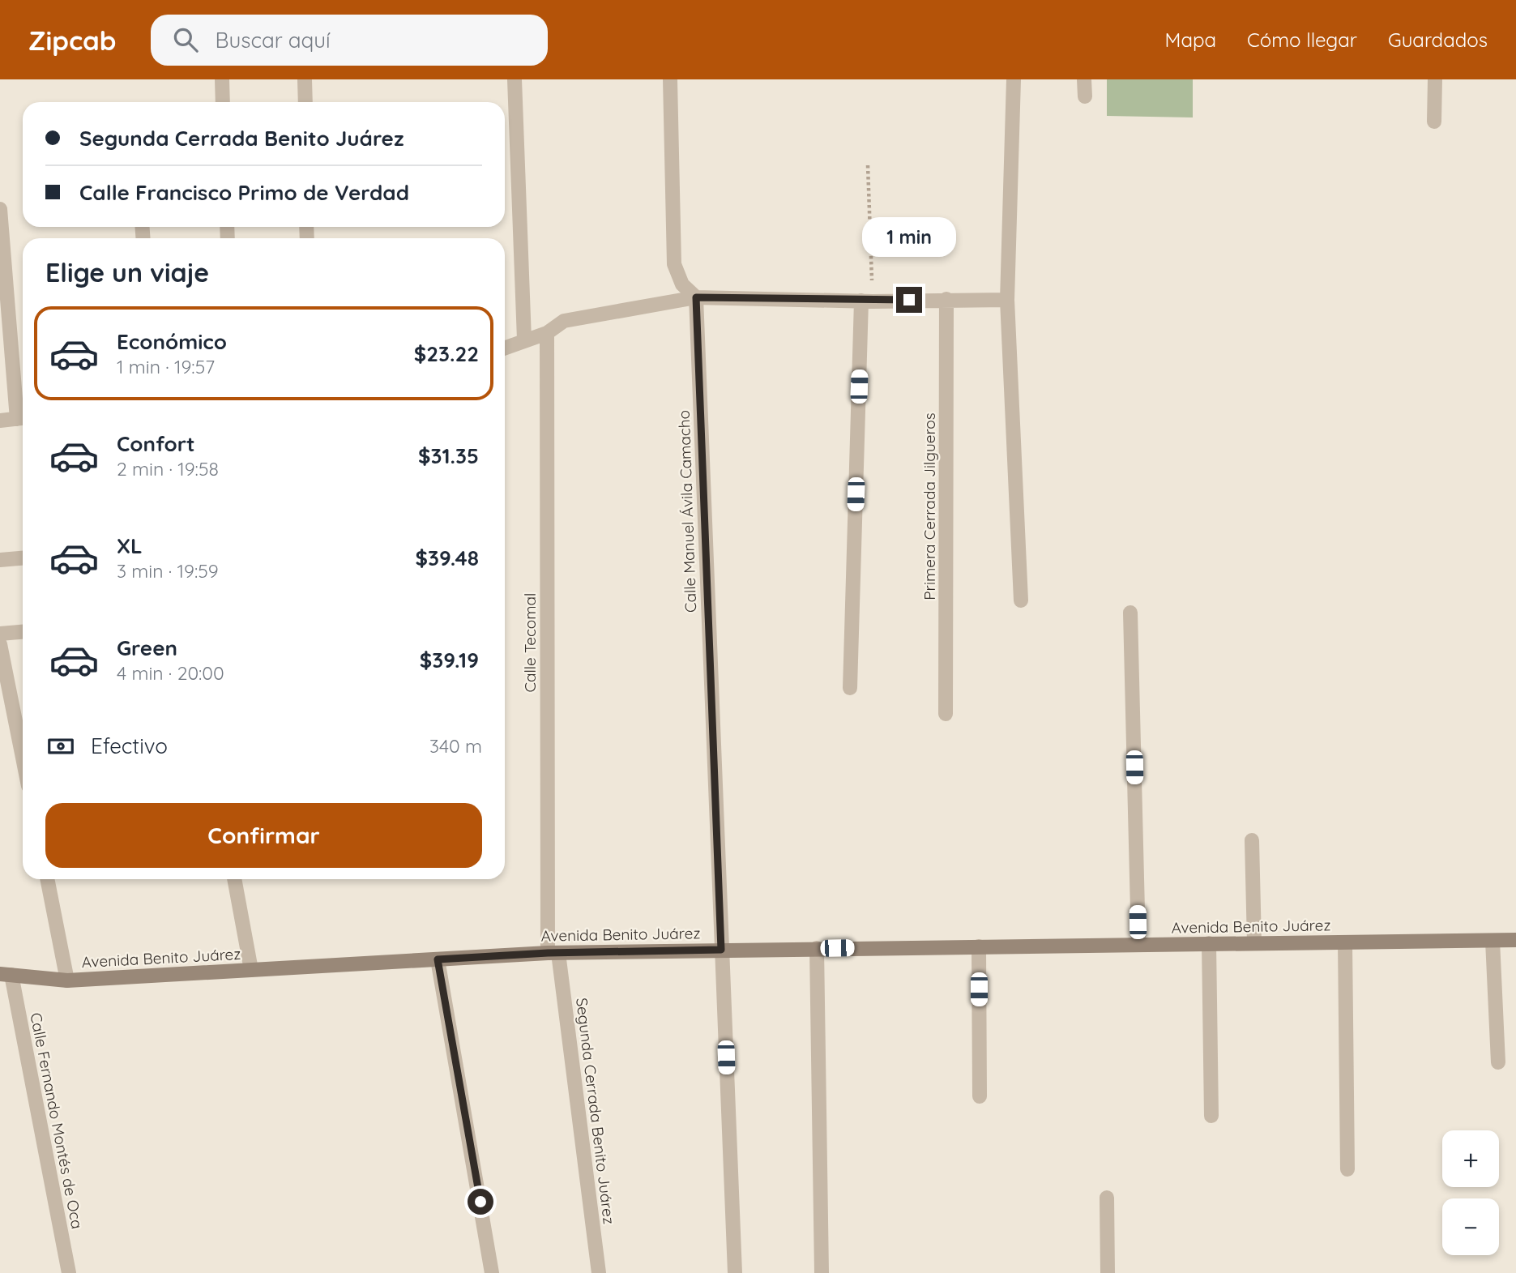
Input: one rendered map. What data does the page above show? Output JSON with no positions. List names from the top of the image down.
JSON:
{
  "streets": {
    "main road": ["Avenida Benito Juárez"],
    "street": [
      "Primera Cerrada Jilgueros",
      "Calle Manuel Ávila Camacho",
      "Calle Tecomal",
      "Segunda Cerrada Benito Juárez",
      "Calle Fernando Montés de Oca"
    ]
  },
  "crossings": [
    ["Calle Manuel Ávila Camacho", "Avenida Benito Juárez"],
    ["Calle Tecomal", "Avenida Benito Juárez"],
    ["Calle Tecomal", "Segunda Cerrada Benito Juárez"],
    ["Avenida Benito Juárez", "Segunda Cerrada Benito Juárez"],
    ["Avenida Benito Juárez", "Calle Fernando Montés de Oca"]
  ],
  "page": {
    "header": "Zipcab",
    "search": "Buscar aquí",
    "nav": ["Mapa", "Cómo llegar", "Guardados"],
    "banner": ["Segunda Cerrada Benito Juárez", "Calle Francisco Primo de Verdad"],
    "bubble": "1 min",
    "heading": "Elige un viaje",
    "list": [
      {
        "name": "Económico",
        "note": "1 min · 19:57",
        "value": "$23.22"
      },
      {
        "name": "Confort",
        "note": "2 min · 19:58",
        "value": "$31.35"
      },
      {
        "name": "XL",
        "note": "3 min · 19:59",
        "value": "$39.48"
      },
      {
        "name": "Green",
        "note": "4 min · 20:00",
        "value": "$39.19"
      }
    ],
    "pay": ["Efectivo", "340 m"],
    "buttons": "Confirmar",
    "map_buttons": ["+", "−"]
  }
}
